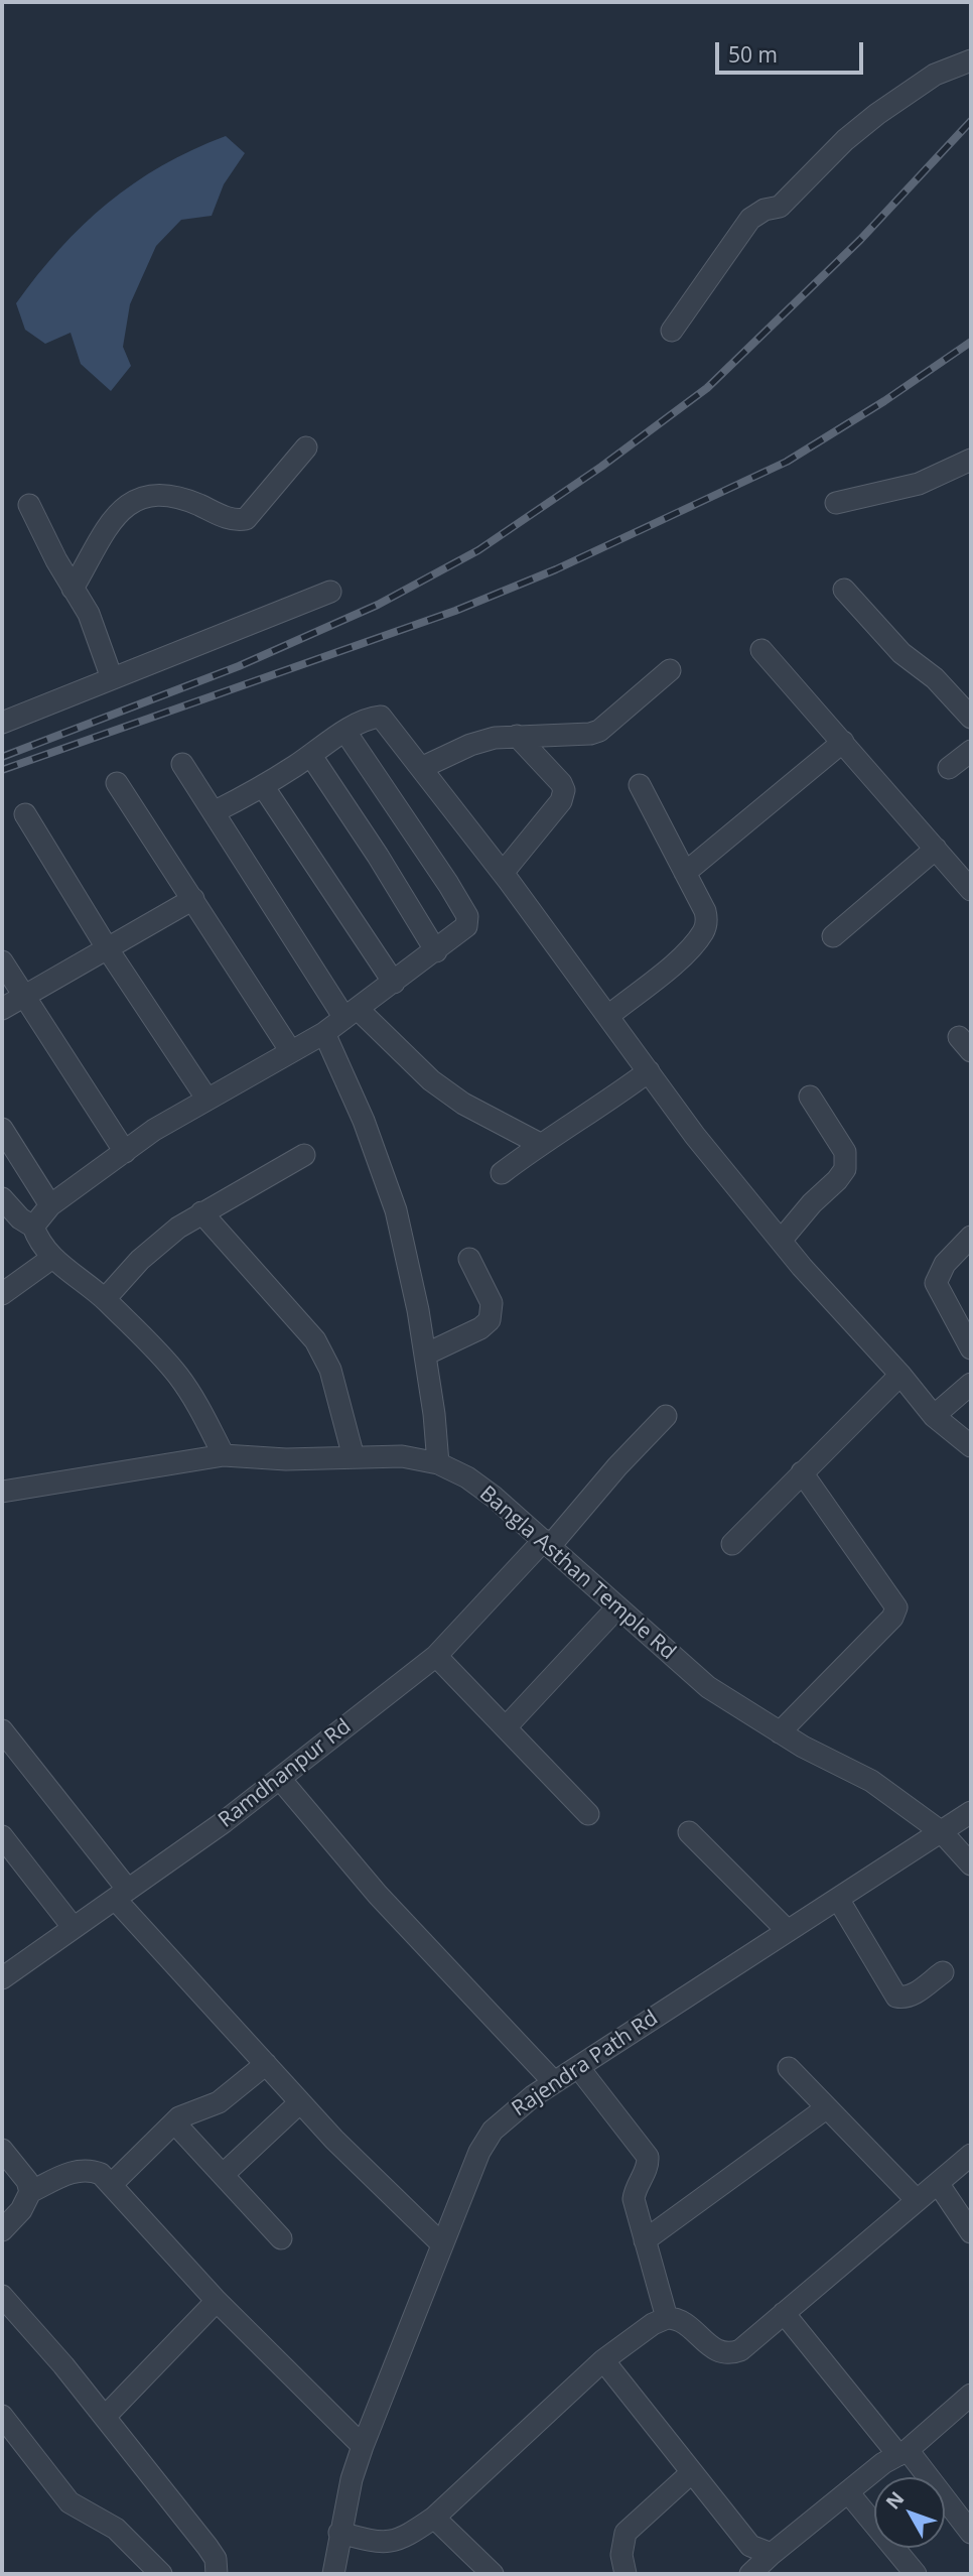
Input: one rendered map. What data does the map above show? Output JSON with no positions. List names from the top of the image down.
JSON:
{
  "streets": {
    "street": ["Bangla Asthan Temple Rd", "Ramdhanpur Rd", "Rajendra Path Rd"]
  },
  "crossings": [
    ["Bangla Asthan Temple Rd", "Ramdhanpur Rd"],
    ["Bangla Asthan Temple Rd", "Rajendra Path Rd"]
  ],
  "scale_bar": "50 m",
  "north": "top left"
}
